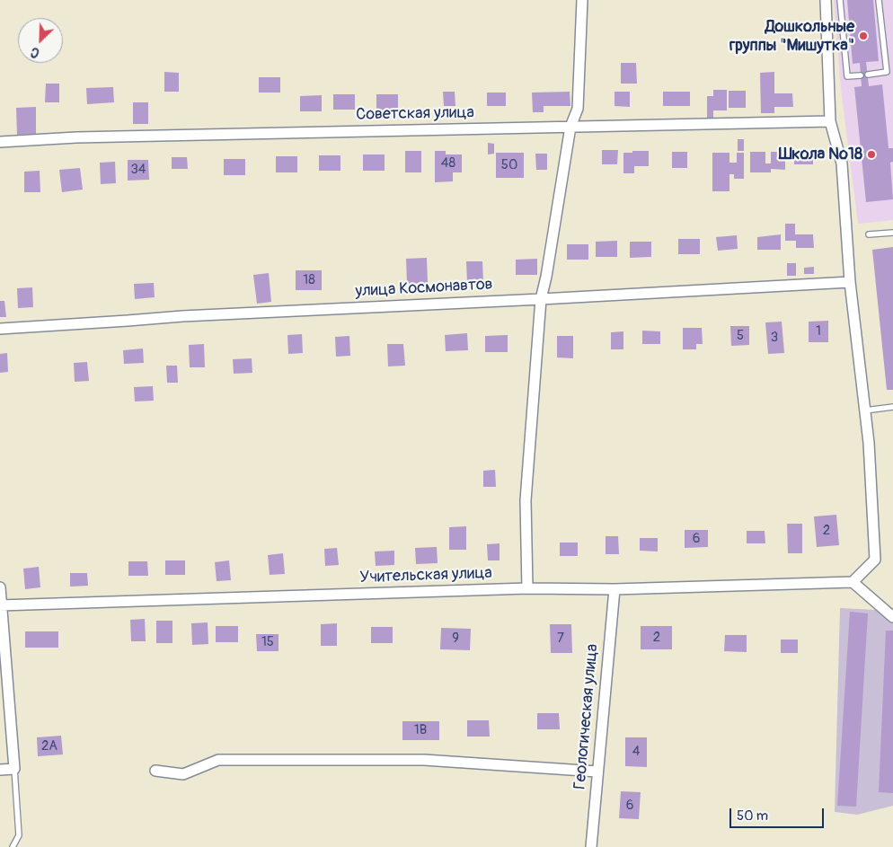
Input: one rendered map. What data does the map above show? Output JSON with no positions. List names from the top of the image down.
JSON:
{
  "streets": {
    "street": [
      "Советская улица",
      "улица Космонавтов",
      "Учительская улица",
      "Геологическая улица"
    ]
  },
  "crossings": [
    ["Учительская улица", "Геологическая улица"]
  ],
  "places": ["Дошкольные группы \"Мишутка\"", "Школа №18"],
  "house_numbers": [
    "48",
    "50",
    "34",
    "18",
    "1",
    "5",
    "3",
    "2",
    "6",
    "2",
    "9",
    "7",
    "15",
    "1В",
    "2А",
    "4",
    "6"
  ],
  "scale_bar": "50 m",
  "north": "bottom left"
}
